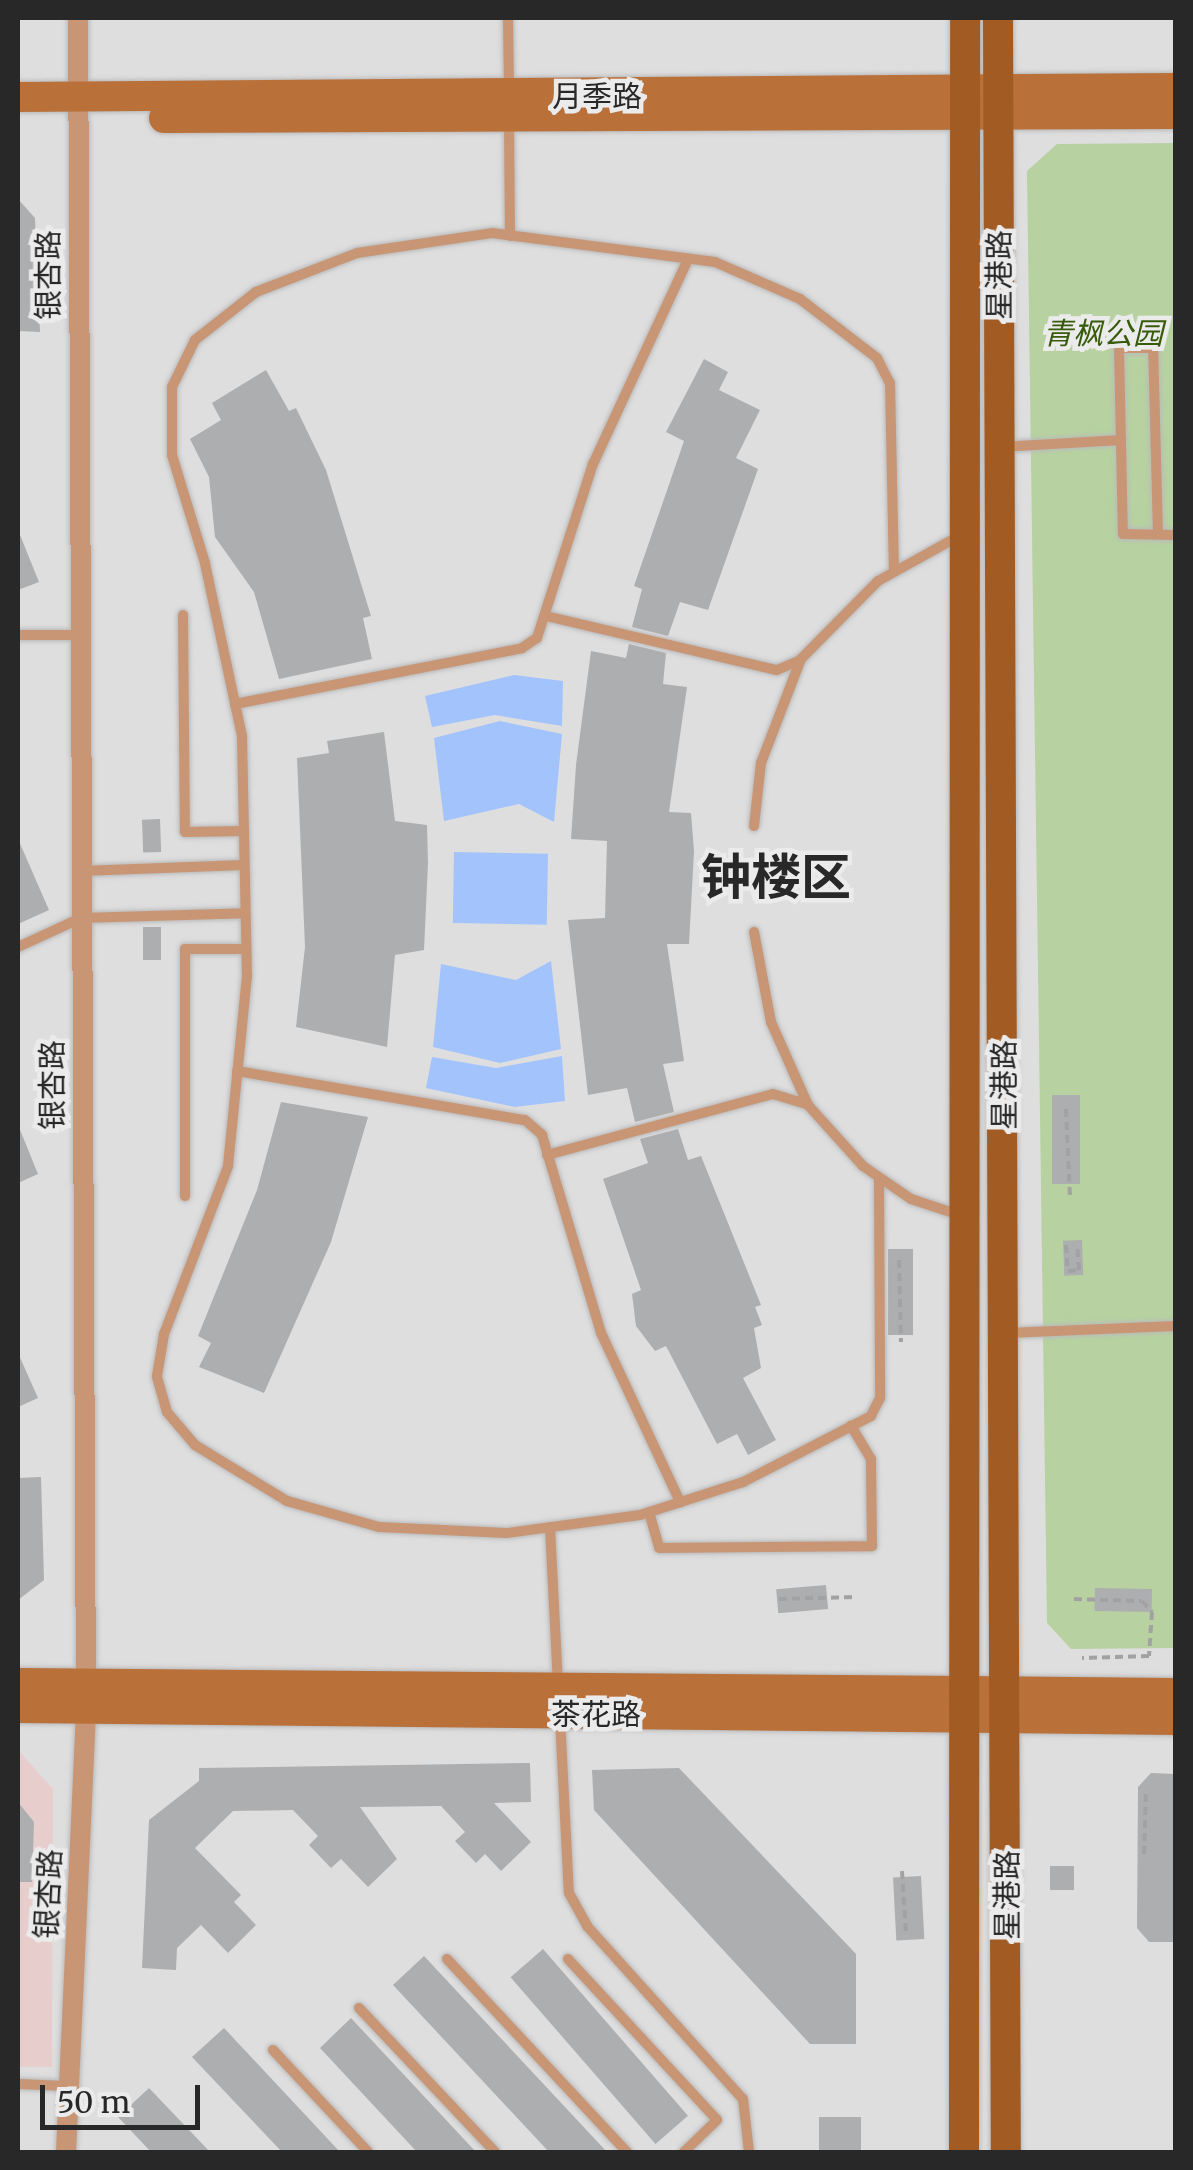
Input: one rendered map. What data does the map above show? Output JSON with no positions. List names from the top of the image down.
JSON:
{
  "streets": {
    "main road": ["星港路"],
    "street": ["月季路", "银杏路", "茶花路"]
  },
  "crossings": [
    ["月季路", "银杏路"],
    ["月季路", "星港路"],
    ["银杏路", "茶花路"],
    ["星港路", "茶花路"]
  ],
  "districts": ["钟楼区"],
  "parks": ["青枫公园"],
  "scale_bar": "50 m"
}
